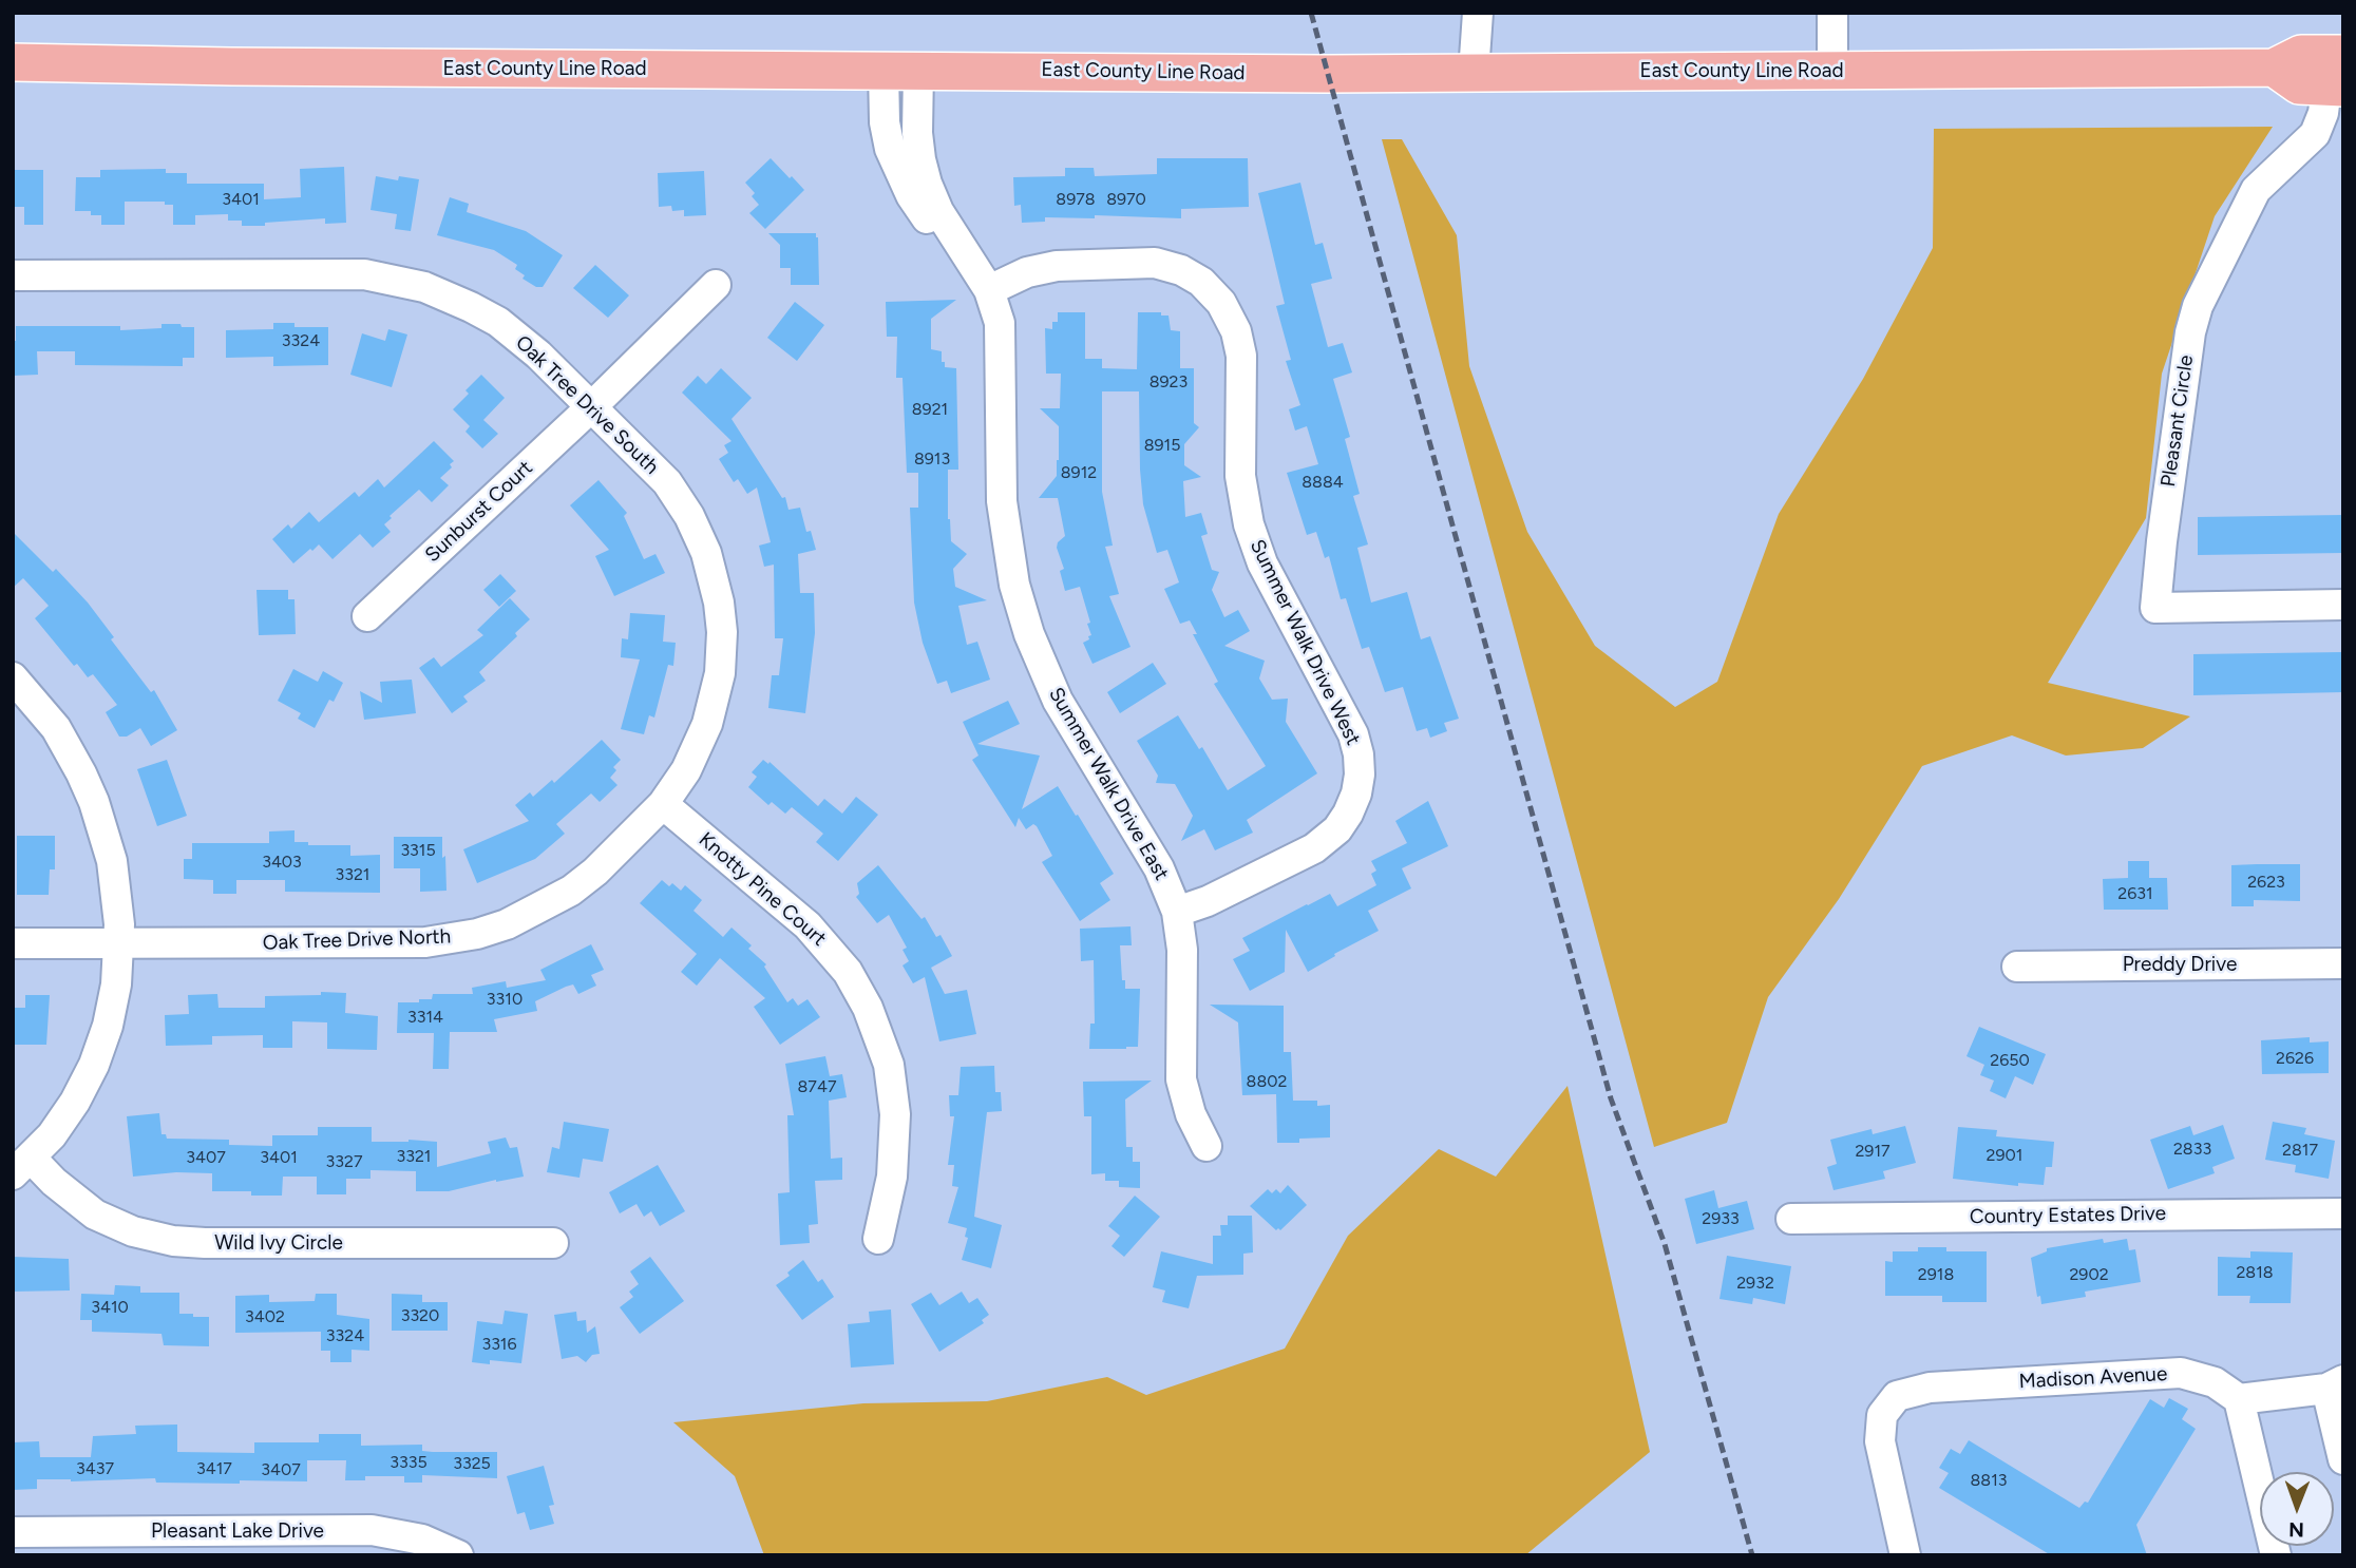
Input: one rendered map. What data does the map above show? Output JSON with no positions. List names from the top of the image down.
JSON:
{
  "streets": {
    "main road": ["East County Line Road"],
    "street": [
      "Oak Tree Drive South",
      "Pleasant Circle",
      "Sunburst Court",
      "Summer Walk Drive West",
      "Summer Walk Drive East",
      "Knotty Pine Court",
      "Oak Tree Drive North",
      "Preddy Drive",
      "Country Estates Drive",
      "Wild Ivy Circle",
      "Madison Avenue",
      "Pleasant Lake Drive"
    ]
  },
  "crossings": [
    ["East County Line Road", "Summer Walk Drive East"],
    ["Oak Tree Drive South", "Sunburst Court"],
    ["Oak Tree Drive South", "Oak Tree Drive North"],
    ["Summer Walk Drive West", "Summer Walk Drive East"],
    ["Knotty Pine Court", "Oak Tree Drive North"]
  ],
  "house_numbers": [
    "3401",
    "8978",
    "8970",
    "3324",
    "8923",
    "8921",
    "8915",
    "8913",
    "8912",
    "8884",
    "3315",
    "3403",
    "3321",
    "2623",
    "2631",
    "3310",
    "3314",
    "2626",
    "2650",
    "8802",
    "8747",
    "2833",
    "2817",
    "2917",
    "2901",
    "3321",
    "3407",
    "3401",
    "3327",
    "2933",
    "2818",
    "2918",
    "2902",
    "2932",
    "3410",
    "3320",
    "3402",
    "3324",
    "3316",
    "3335",
    "3325",
    "3437",
    "3417",
    "3407",
    "8813"
  ],
  "north": "bottom"
}
